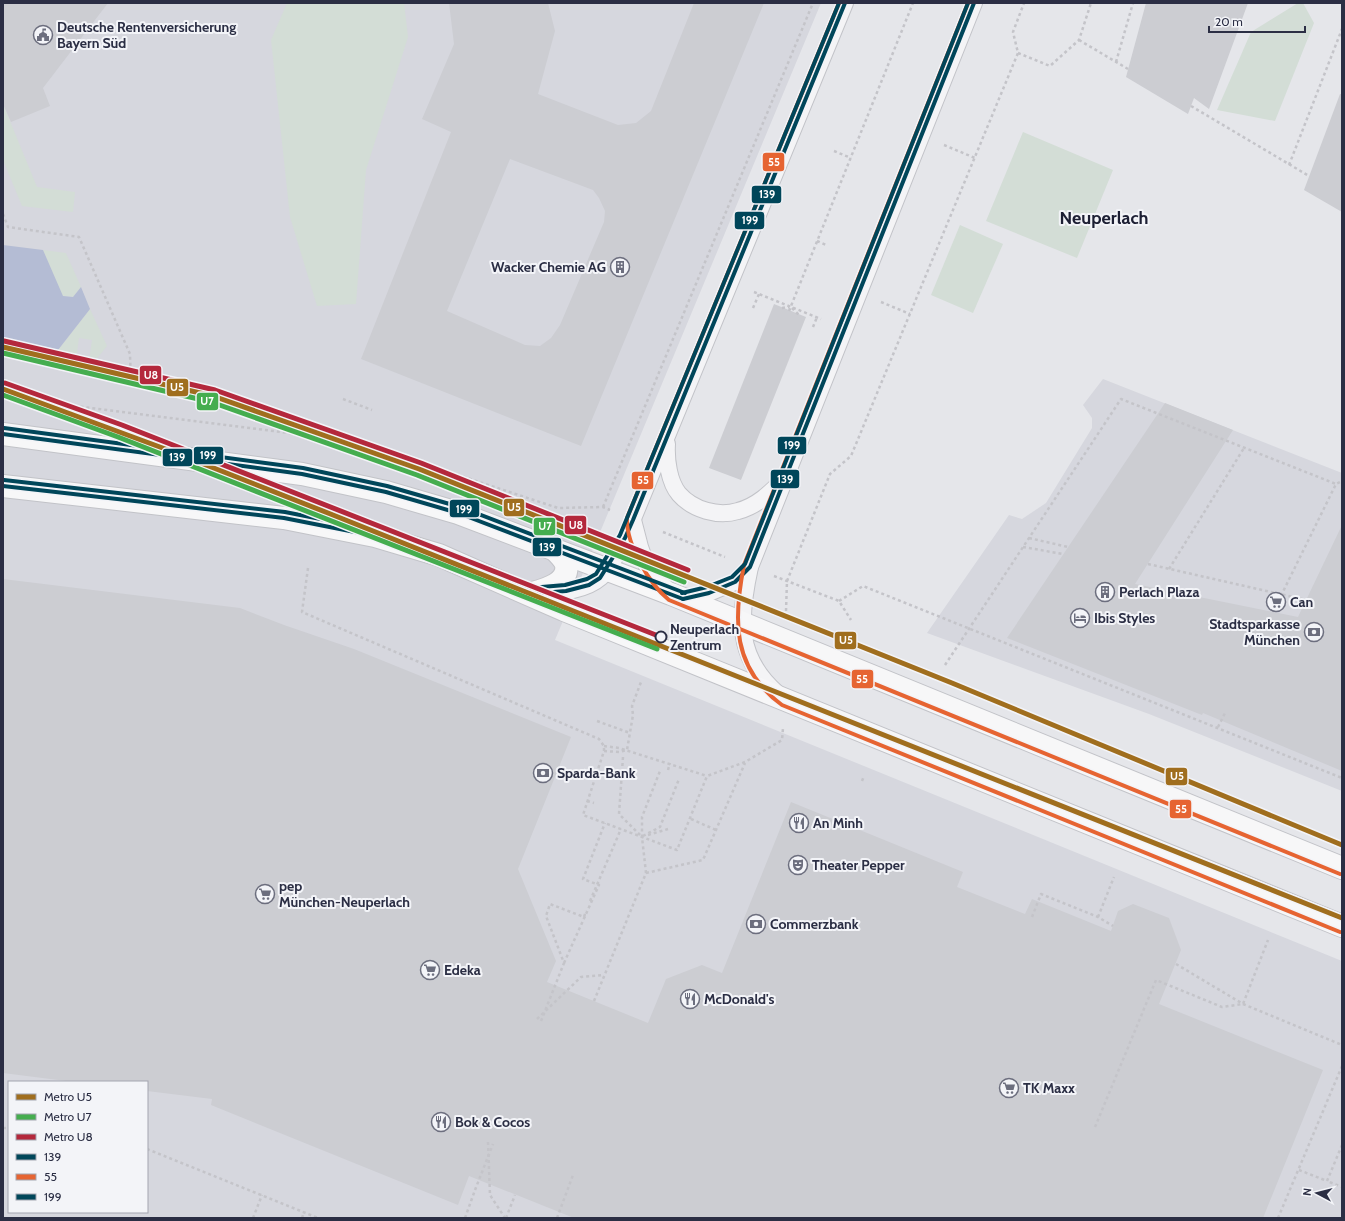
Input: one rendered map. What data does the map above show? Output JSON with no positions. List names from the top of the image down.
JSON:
{
  "districts": ["Neuperlach"],
  "places": {
    "public building": ["Deutsche Rentenversicherung Bayern Süd"],
    "building": ["Wacker Chemie AG", "Perlach Plaza"],
    "supermarket": [
      "Can",
      "pep München-Neuperlach",
      "Edeka",
      "TK Maxx"
    ],
    "hotel": ["Ibis Styles"],
    "bank": ["Stadtsparkasse München", "Sparda-Bank", "Commerzbank"],
    "other": ["Neuperlach Zentrum"],
    "restaurant": ["An Minh", "McDonald's", "Bok & Cocos"],
    "theatre": ["Theater Pepper"]
  },
  "lines": [
    "transit line 139",
    "transit line 55",
    "transit line 199",
    "metro line U8",
    "metro line U5",
    "metro line U7"
  ],
  "legend": [
    "Metro U5",
    "Metro U7",
    "Metro U8",
    "139",
    "55",
    "199"
  ],
  "scale_bar": "20 m",
  "north": "left"
}
